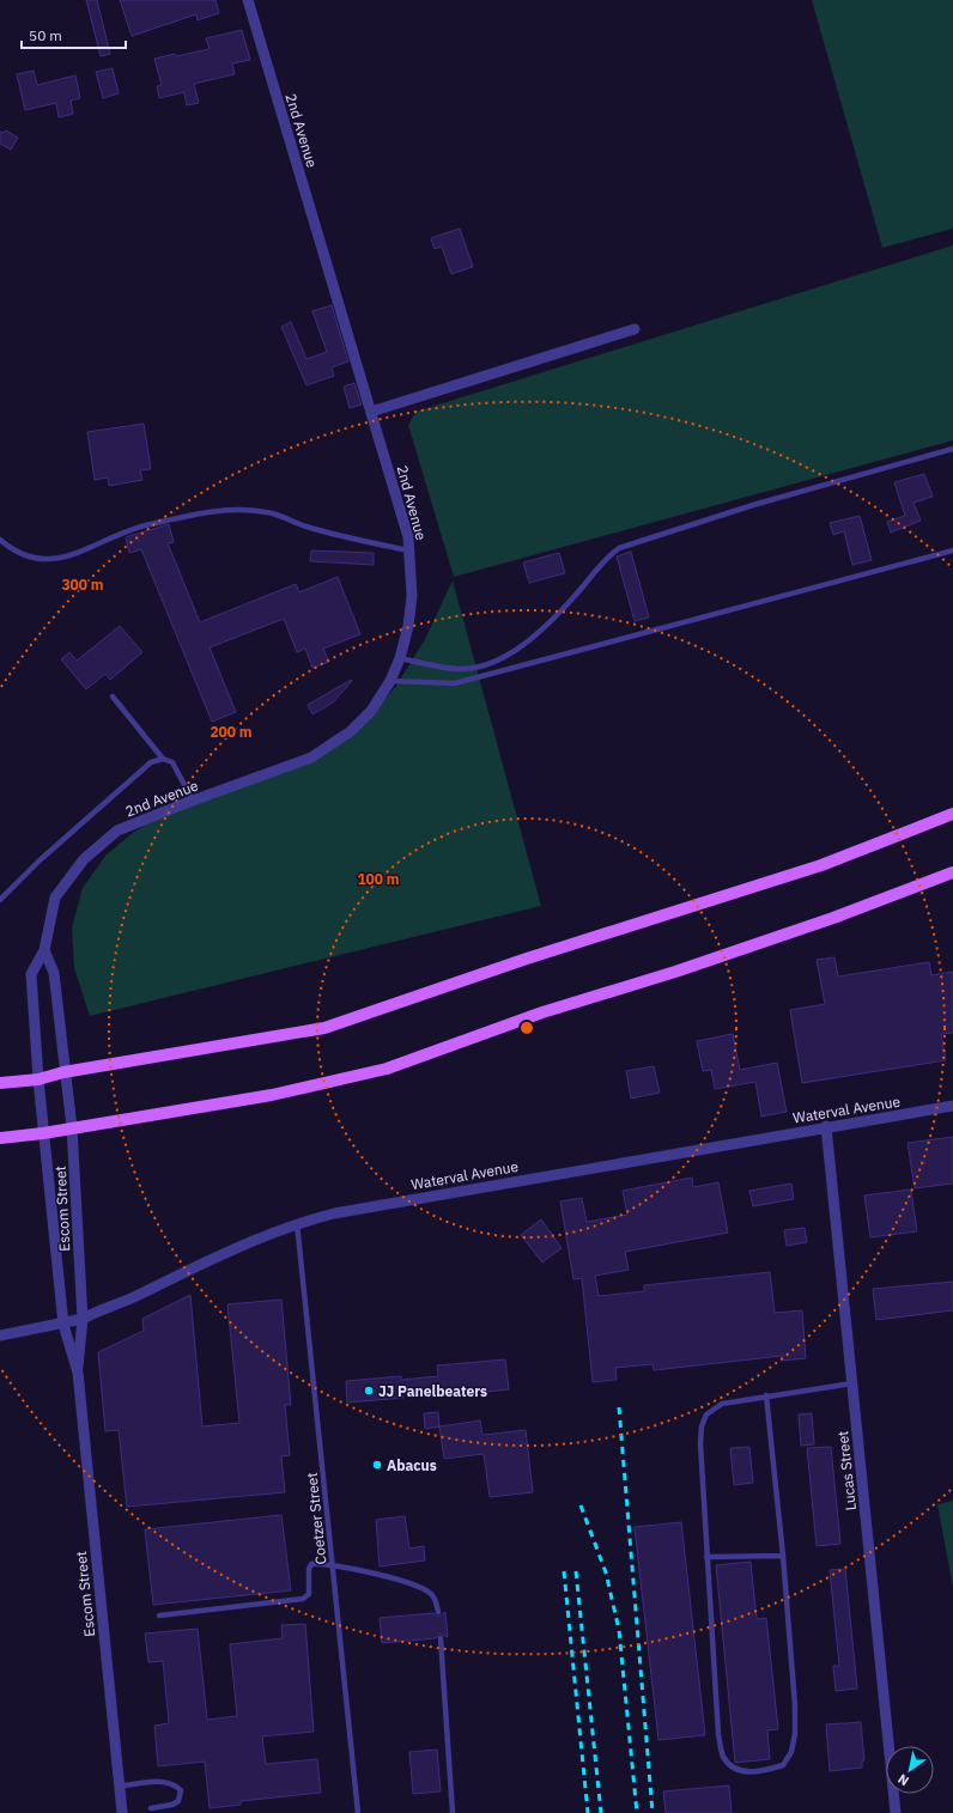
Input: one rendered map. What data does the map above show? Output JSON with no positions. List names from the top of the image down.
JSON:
{
  "streets": {
    "street": [
      "2nd Avenue",
      "Waterval Avenue",
      "Escom Street",
      "Lucas Street"
    ],
    "lane": ["Coetzer Street"]
  },
  "crossings": [
    ["2nd Avenue", "Escom Street"],
    ["Waterval Avenue", "Escom Street"],
    ["Waterval Avenue", "Lucas Street"],
    ["Waterval Avenue", "Coetzer Street"]
  ],
  "places": ["JJ Panelbeaters", "Abacus"],
  "scale_bar": "50 m",
  "north": "bottom left",
  "rings": ["300 m", "200 m", "100 m"]
}
